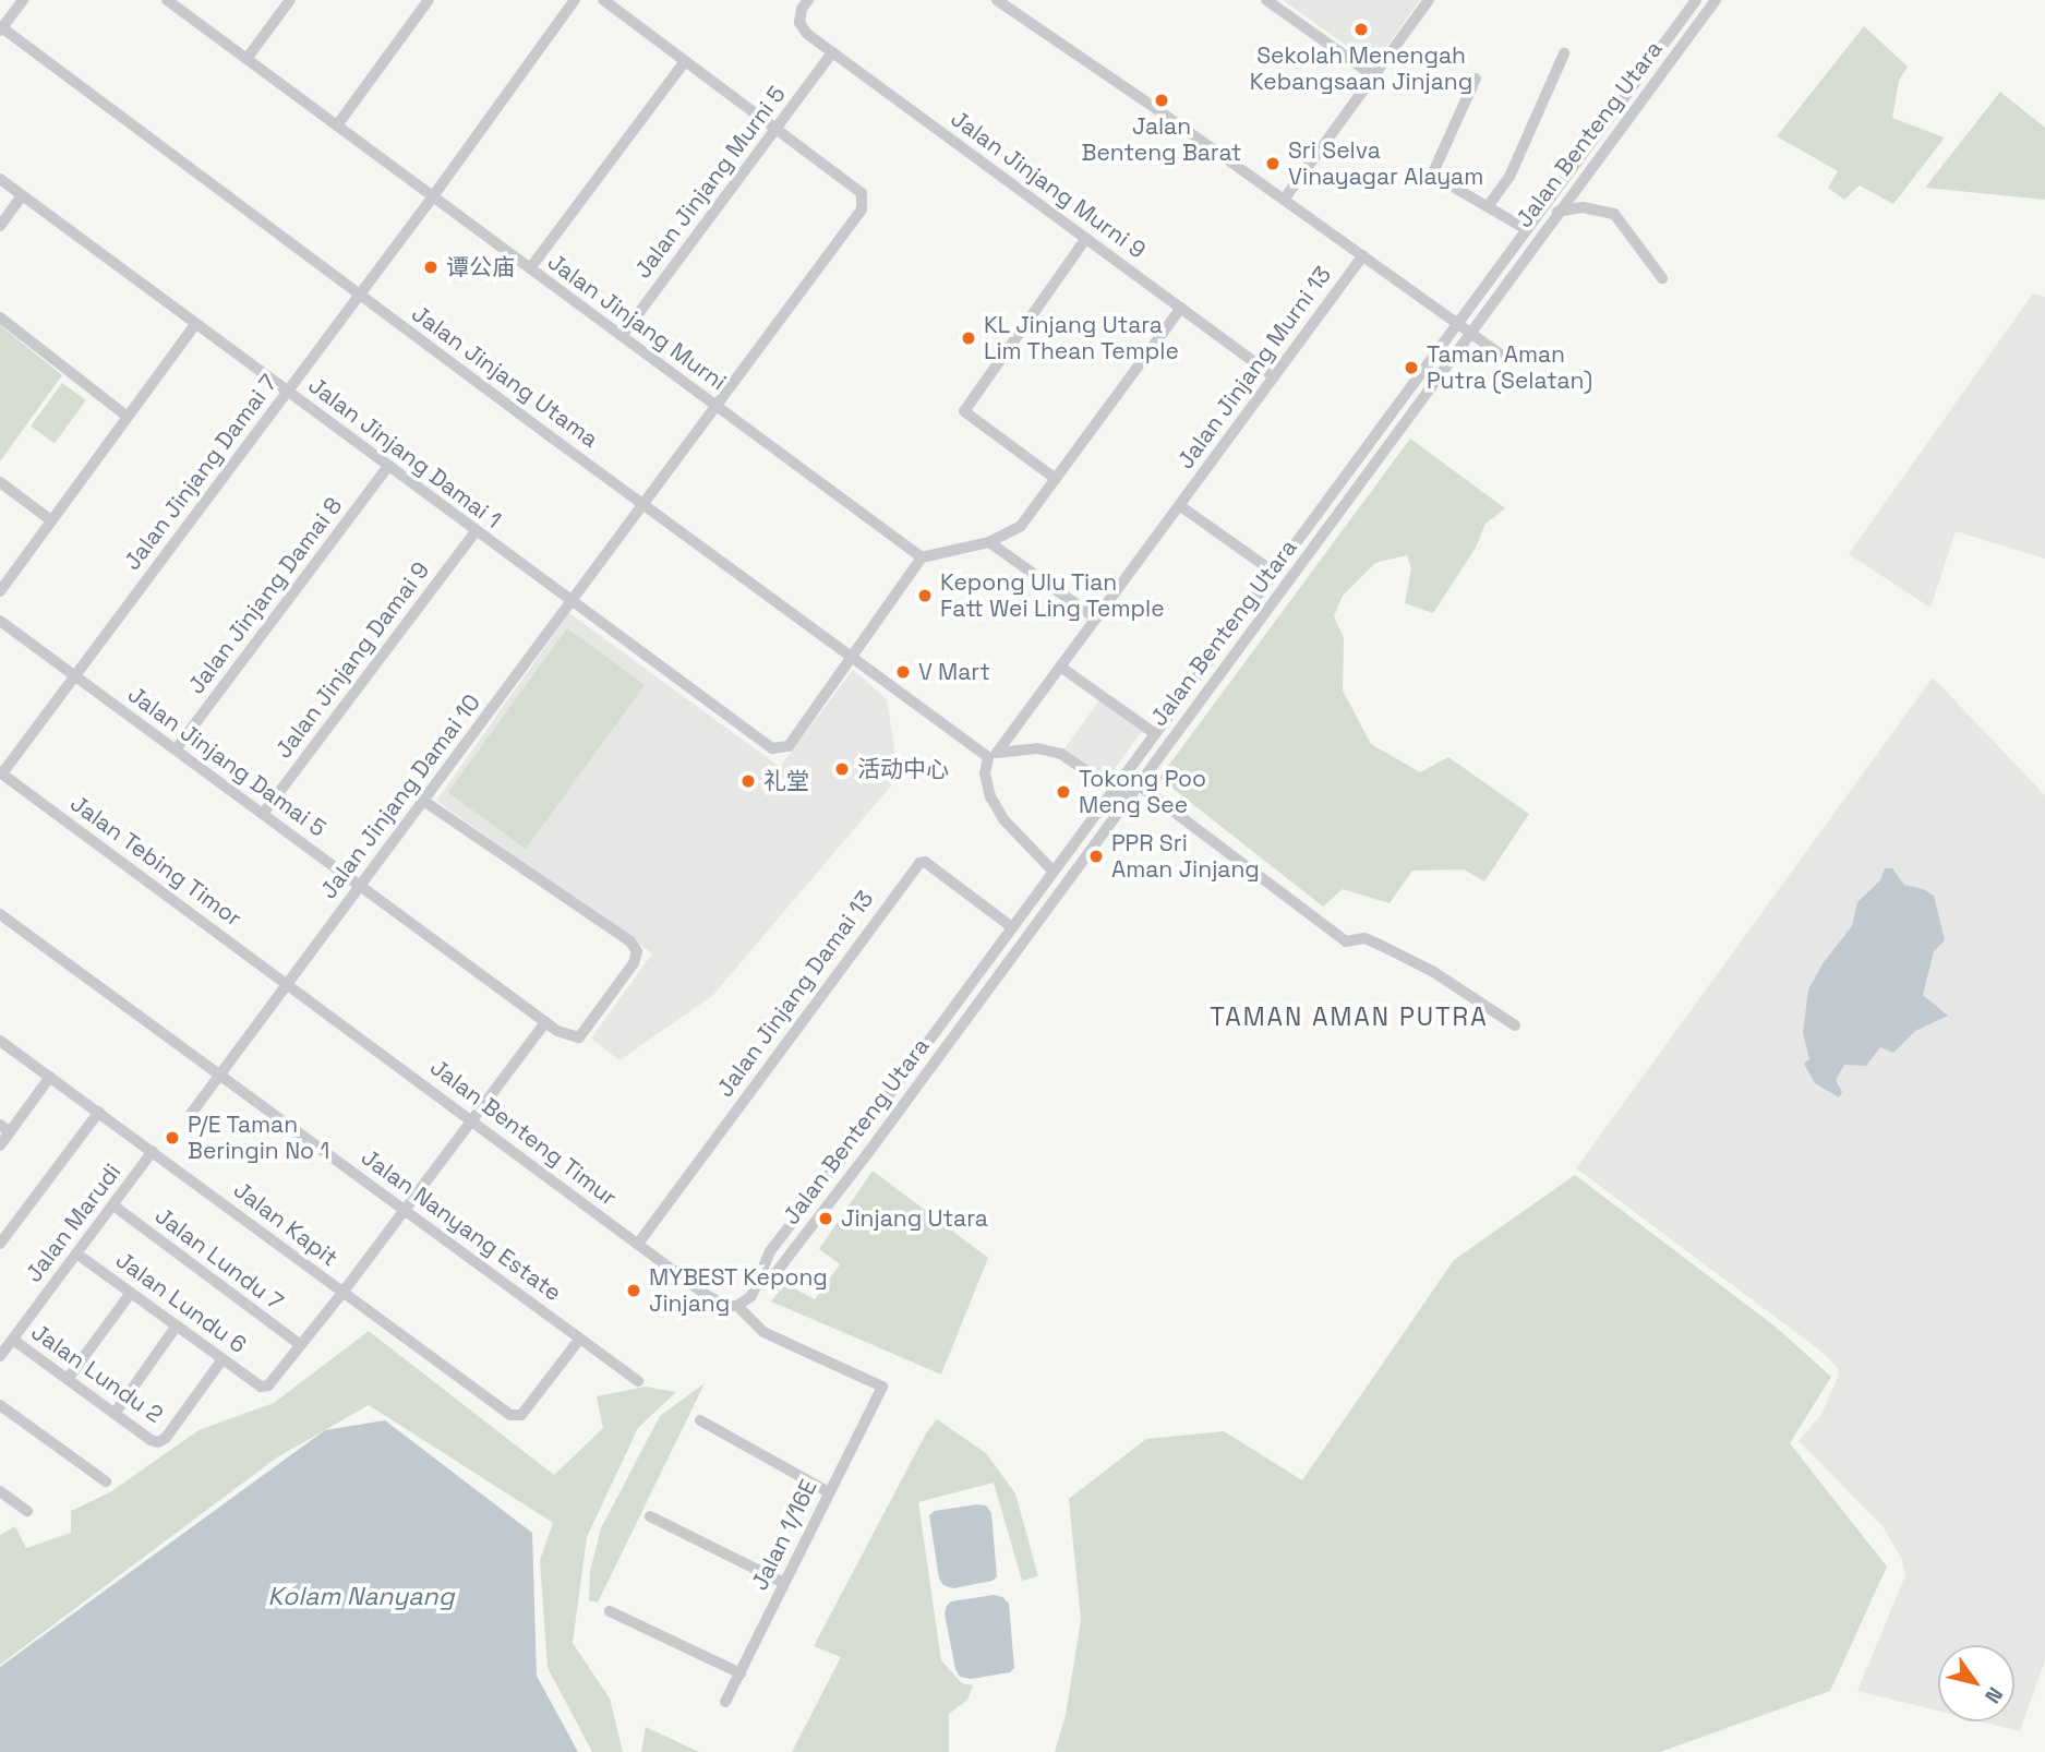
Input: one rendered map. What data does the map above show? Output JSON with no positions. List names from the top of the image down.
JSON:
{
  "streets": {
    "street": [
      "Jalan Benteng Utara",
      "Jalan Jinjang Murni 5",
      "Jalan Jinjang Murni 9",
      "Jalan Jinjang Murni",
      "Jalan Jinjang Murni 13",
      "Jalan Jinjang Utama",
      "Jalan Jinjang Damai 1",
      "Jalan Jinjang Damai 7",
      "Jalan Jinjang Damai 8",
      "Jalan Jinjang Damai 9",
      "Jalan Jinjang Damai 5",
      "Jalan Jinjang Damai 10",
      "Jalan Tebing Timor",
      "Jalan Jinjang Damai 13",
      "Jalan Benteng Timur",
      "Jalan Marudi",
      "Jalan Kapit",
      "Jalan Nanyang Estate",
      "Jalan Lundu 7",
      "Jalan Lundu 6",
      "Jalan Lundu 2",
      "Jalan 1/16E"
    ]
  },
  "crossings": [
    ["Jalan Benteng Utara", "Jalan Jinjang Murni 13"],
    ["Jalan Benteng Utara", "Jalan Jinjang Damai 13"],
    ["Jalan Benteng Utara", "Jalan Benteng Timur"],
    ["Jalan Benteng Utara", "Jalan 1/16E"],
    ["Jalan Jinjang Murni 5", "Jalan Jinjang Murni 9"],
    ["Jalan Jinjang Murni 5", "Jalan Jinjang Murni"],
    ["Jalan Jinjang Murni 5", "Jalan Jinjang Damai 10"],
    ["Jalan Jinjang Murni 9", "Jalan Jinjang Murni 13"],
    ["Jalan Jinjang Murni", "Jalan Jinjang Damai 7"],
    ["Jalan Jinjang Murni", "Jalan Jinjang Damai 10"],
    ["Jalan Jinjang Murni 13", "Jalan Jinjang Utama"],
    ["Jalan Jinjang Utama", "Jalan Jinjang Damai 1"],
    ["Jalan Jinjang Utama", "Jalan Jinjang Damai 7"],
    ["Jalan Jinjang Utama", "Jalan Jinjang Damai 10"],
    ["Jalan Jinjang Damai 1", "Jalan Jinjang Damai 7"],
    ["Jalan Jinjang Damai 1", "Jalan Jinjang Damai 8"],
    ["Jalan Jinjang Damai 1", "Jalan Jinjang Damai 9"],
    ["Jalan Jinjang Damai 1", "Jalan Jinjang Damai 10"],
    ["Jalan Jinjang Damai 7", "Jalan Jinjang Damai 5"],
    ["Jalan Jinjang Damai 7", "Jalan Tebing Timor"],
    ["Jalan Jinjang Damai 8", "Jalan Jinjang Damai 5"],
    ["Jalan Jinjang Damai 9", "Jalan Jinjang Damai 5"],
    ["Jalan Jinjang Damai 5", "Jalan Jinjang Damai 10"],
    ["Jalan Jinjang Damai 10", "Jalan Tebing Timor"],
    ["Jalan Jinjang Damai 10", "Jalan Benteng Timur"],
    ["Jalan Jinjang Damai 10", "Jalan Nanyang Estate"],
    ["Jalan Tebing Timor", "Jalan Benteng Timur"],
    ["Jalan Jinjang Damai 13", "Jalan Benteng Timur"],
    ["Jalan Benteng Timur", "Jalan 1/16E"],
    ["Jalan Marudi", "Jalan Kapit"],
    ["Jalan Marudi", "Jalan Lundu 7"],
    ["Jalan Marudi", "Jalan Lundu 6"],
    ["Jalan Marudi", "Jalan Lundu 2"],
    ["Jalan Kapit", "Jalan Nanyang Estate"],
    ["Jalan Lundu 7", "Jalan Lundu 6"],
    ["Jalan Lundu 6", "Jalan Lundu 2"]
  ],
  "districts": ["TAMAN AMAN PUTRA"],
  "water": ["Kolam Nanyang"],
  "places": [
    "Sekolah Menengah Kebangsaan Jinjang",
    "Jalan Benteng Barat",
    "Sri Selva Vinayagar Alayam",
    "谭公庙",
    "KL Jinjang Utara Lim Thean Temple",
    "Taman Aman Putra (Selatan)",
    "Kepong Ulu Tian Fatt Wei Ling Temple",
    "V Mart",
    "活动中心",
    "礼堂",
    "Tokong Poo Meng See",
    "PPR Sri Aman Jinjang",
    "P/E Taman Beringin No 1",
    "Jinjang Utara",
    "MYBEST Kepong Jinjang"
  ],
  "north": "bottom right"
}
